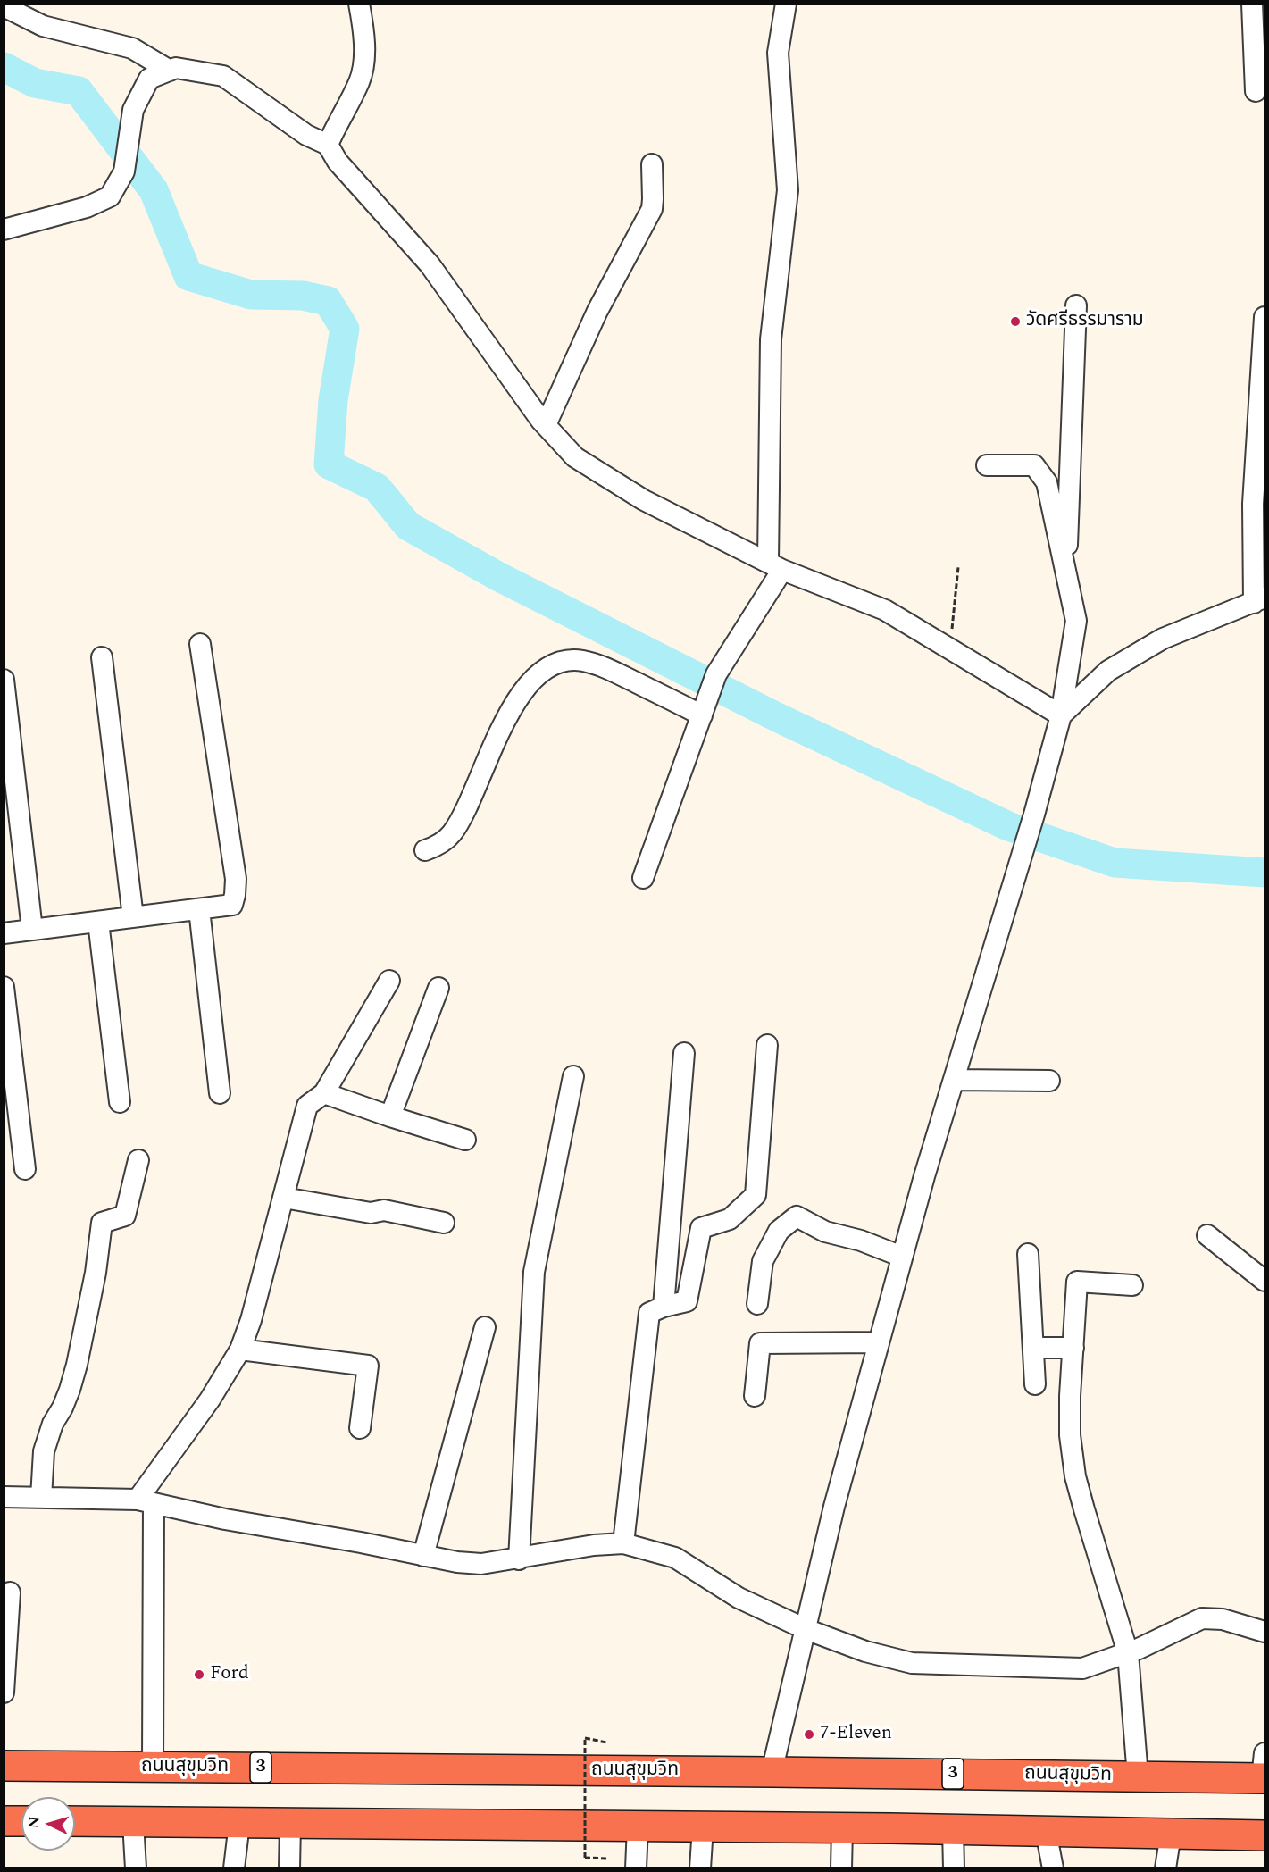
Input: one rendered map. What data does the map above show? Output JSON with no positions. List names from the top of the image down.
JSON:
{
  "streets": {
    "highway": ["ถนนสุขุมวิท", "3"]
  },
  "places": ["วัดศรีธรรมาราม", "Ford", "7-Eleven"],
  "north": "left"
}
